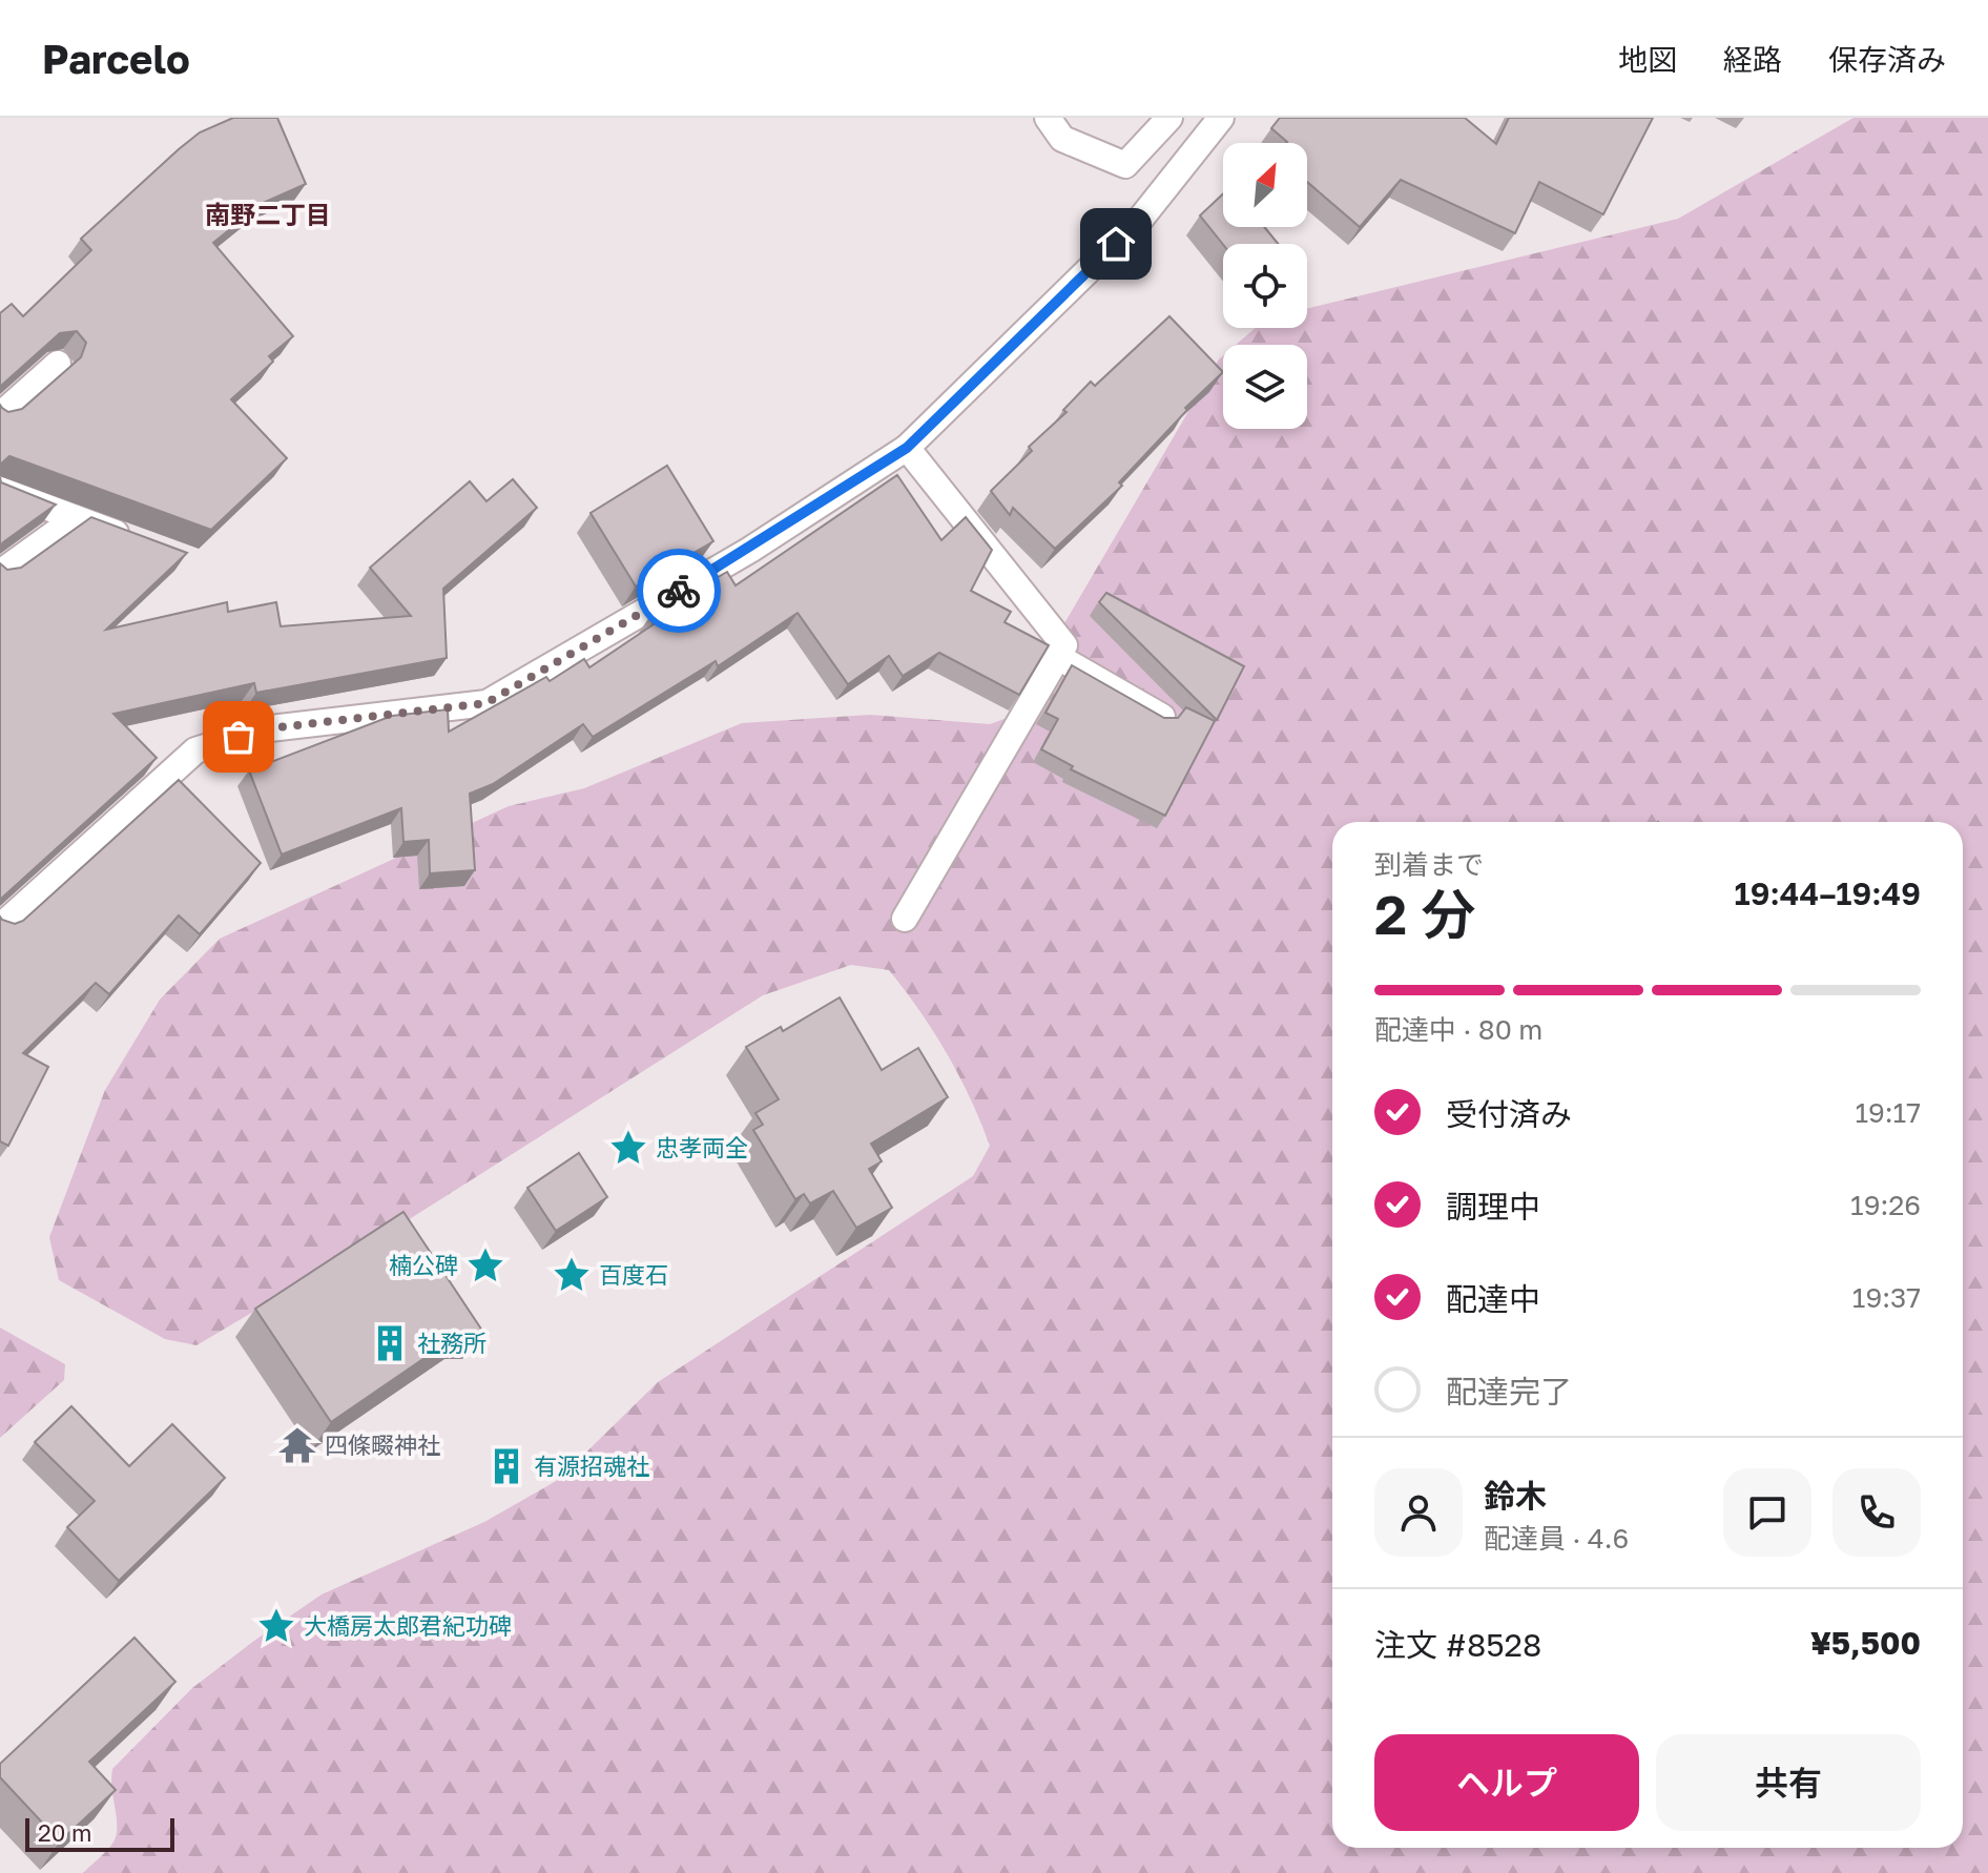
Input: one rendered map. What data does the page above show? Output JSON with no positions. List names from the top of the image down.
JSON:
{
  "districts": ["南野二丁目"],
  "places": {
    "place": [
      "忠孝両全",
      "楠公碑",
      "百度石",
      "大橋房太郎君紀功碑"
    ],
    "building": ["社務所", "有源招魂社"],
    "temple": ["四條畷神社"]
  },
  "scale_bar": "20 m",
  "north": "top right",
  "page": {
    "header": "Parcelo",
    "nav": ["地図", "経路", "保存済み"],
    "heading": ["2 分", "到着まで", "19:44–19:49"],
    "panel": [
      "鈴木",
      "配達員 · 4.6",
      "注文 #8528",
      "¥5,500"
    ],
    "bar": "配達中 · 80 m",
    "list": [
      ["受付済み", "19:17"],
      ["調理中", "19:26"],
      ["配達中", "19:37"],
      "配達完了"
    ],
    "buttons": ["ヘルプ", "共有"],
    "scale": "20 m"
  }
}
